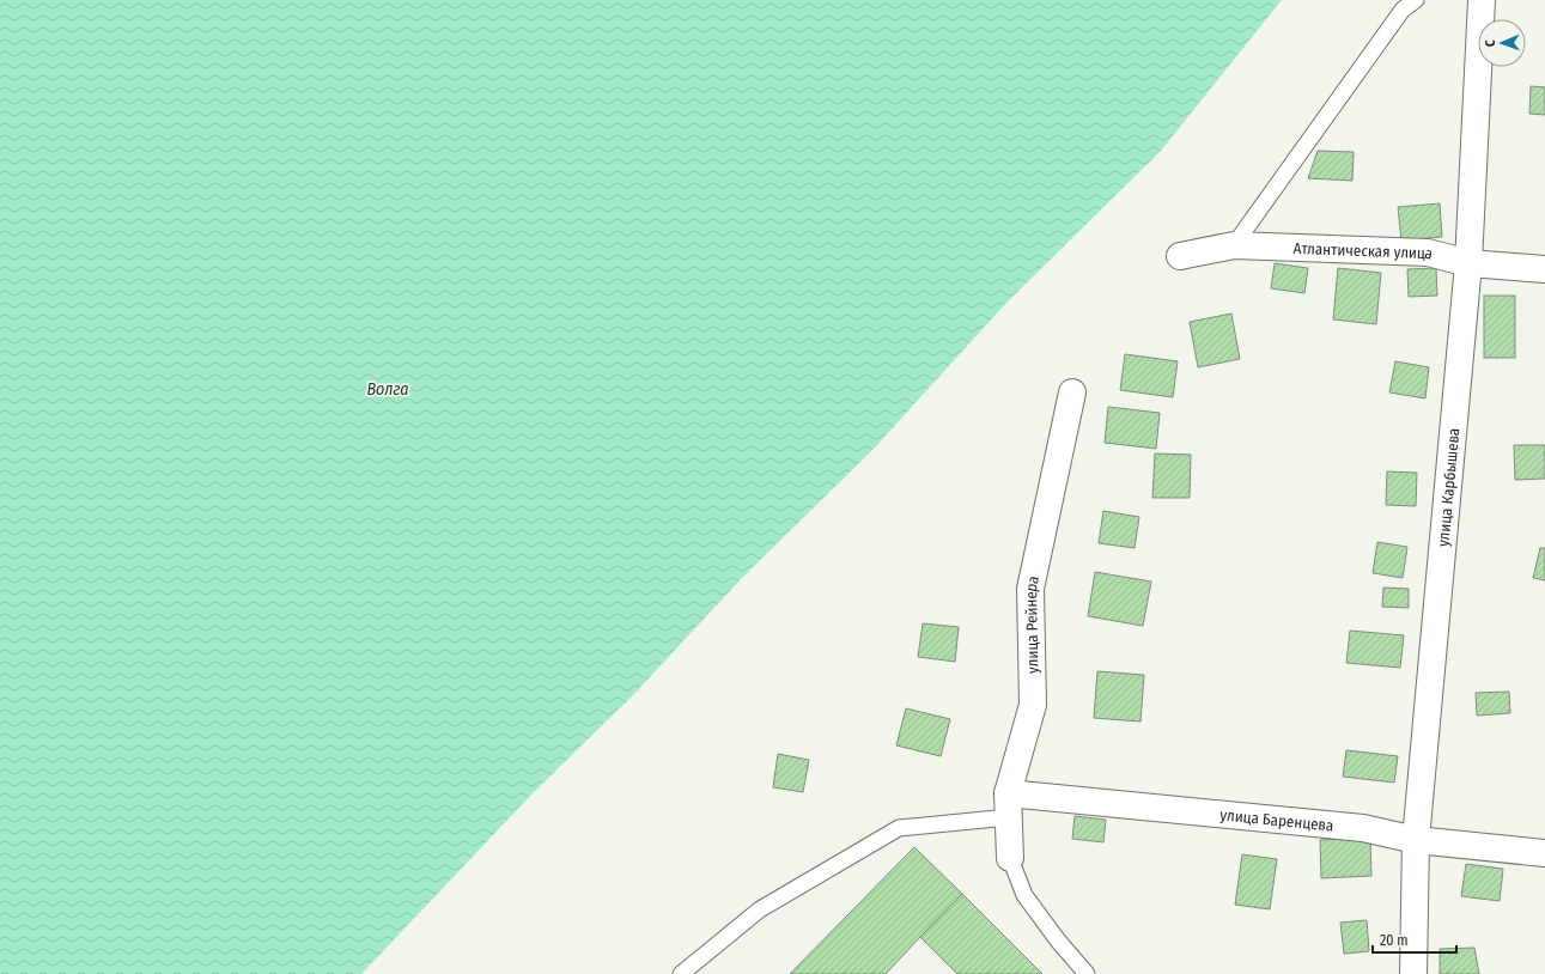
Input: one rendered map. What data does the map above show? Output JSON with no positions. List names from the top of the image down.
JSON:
{
  "streets": {
    "street": [
      "Атлантическая улица",
      "улица Карбышева",
      "улица Рейнера",
      "улица Баренцева"
    ]
  },
  "crossings": [
    ["Атлантическая улица", "улица Карбышева"],
    ["улица Карбышева", "улица Баренцева"],
    ["улица Рейнера", "улица Баренцева"]
  ],
  "water": ["Волга"],
  "scale_bar": "20 m",
  "north": "left"
}
